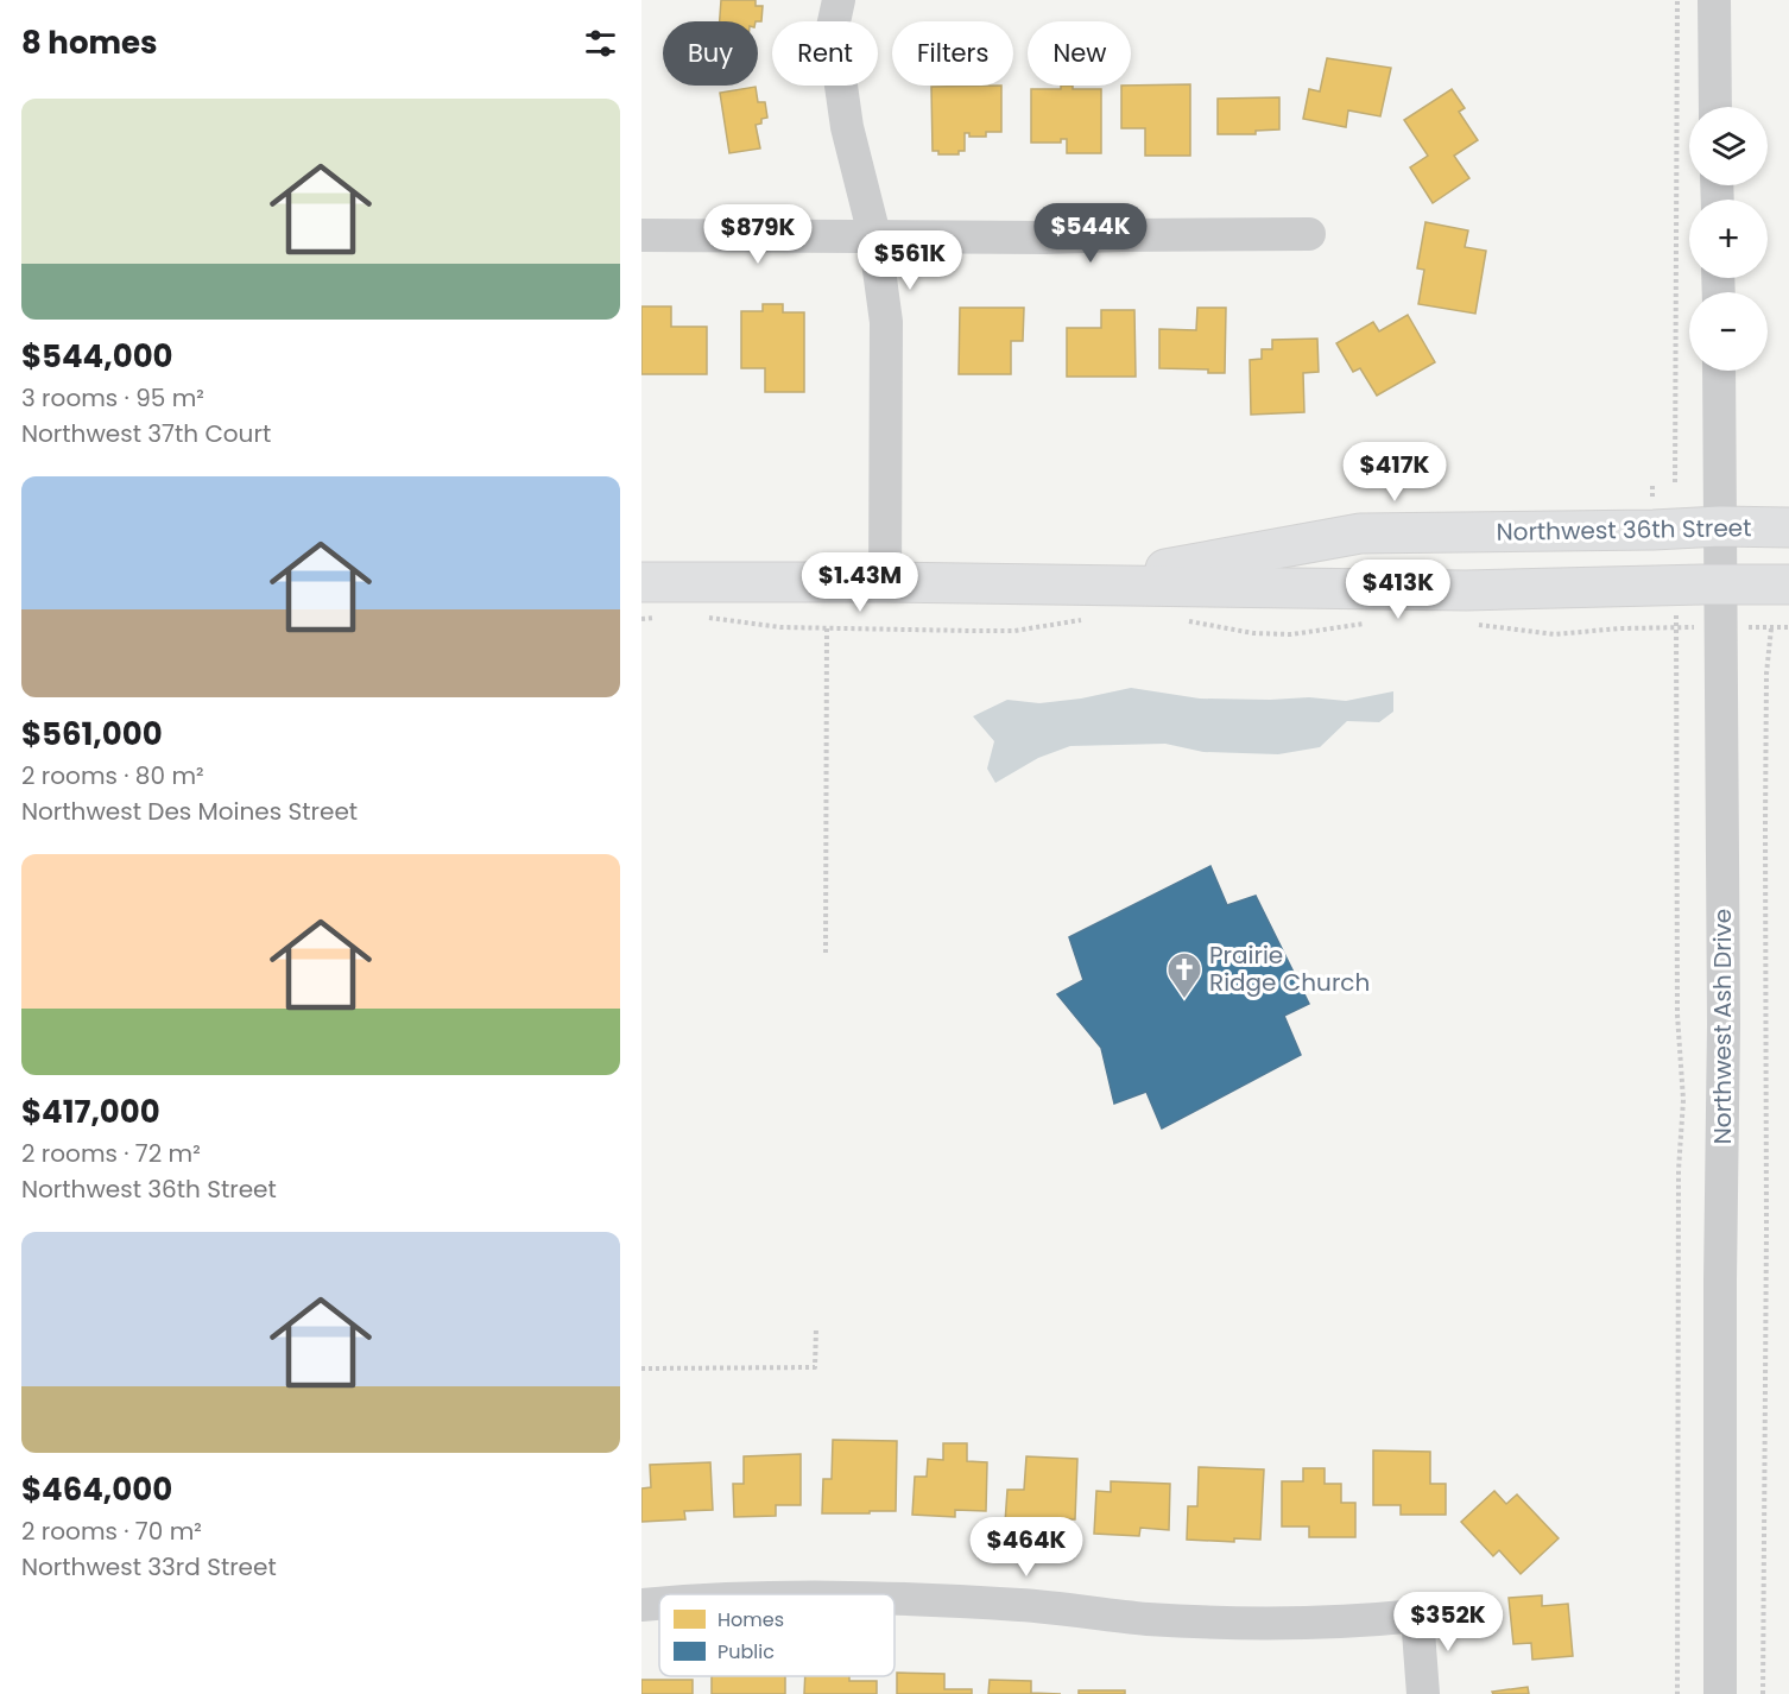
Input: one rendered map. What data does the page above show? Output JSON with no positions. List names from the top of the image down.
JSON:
{
  "streets": {
    "main road": ["Northwest 36th Street"],
    "street": ["Northwest Ash Drive"]
  },
  "crossings": [
    ["Northwest 36th Street", "Northwest Ash Drive"]
  ],
  "places": {
    "church": ["Prairie Ridge Church"]
  },
  "legend": ["Homes", "Public"],
  "page": {
    "heading": "8 homes",
    "chip": [
      "Buy",
      "Rent",
      "Filters",
      "New"
    ],
    "list": [
      {
        "name": "$544,000",
        "note": "3 rooms · 95 m² · Northwest 37th Court"
      },
      {
        "name": "$561,000",
        "note": "2 rooms · 80 m² · Northwest Des Moines Street"
      },
      {
        "name": "$417,000",
        "note": "2 rooms · 72 m² · Northwest 36th Street"
      },
      {
        "name": "$464,000",
        "note": "2 rooms · 70 m² · Northwest 33rd Street"
      }
    ],
    "map_buttons": ["+", "−"],
    "price": [
      "$544K",
      "$879K",
      "$561K",
      "$417K",
      "$1.43M",
      "$413K",
      "$464K",
      "$352K"
    ]
  }
}
